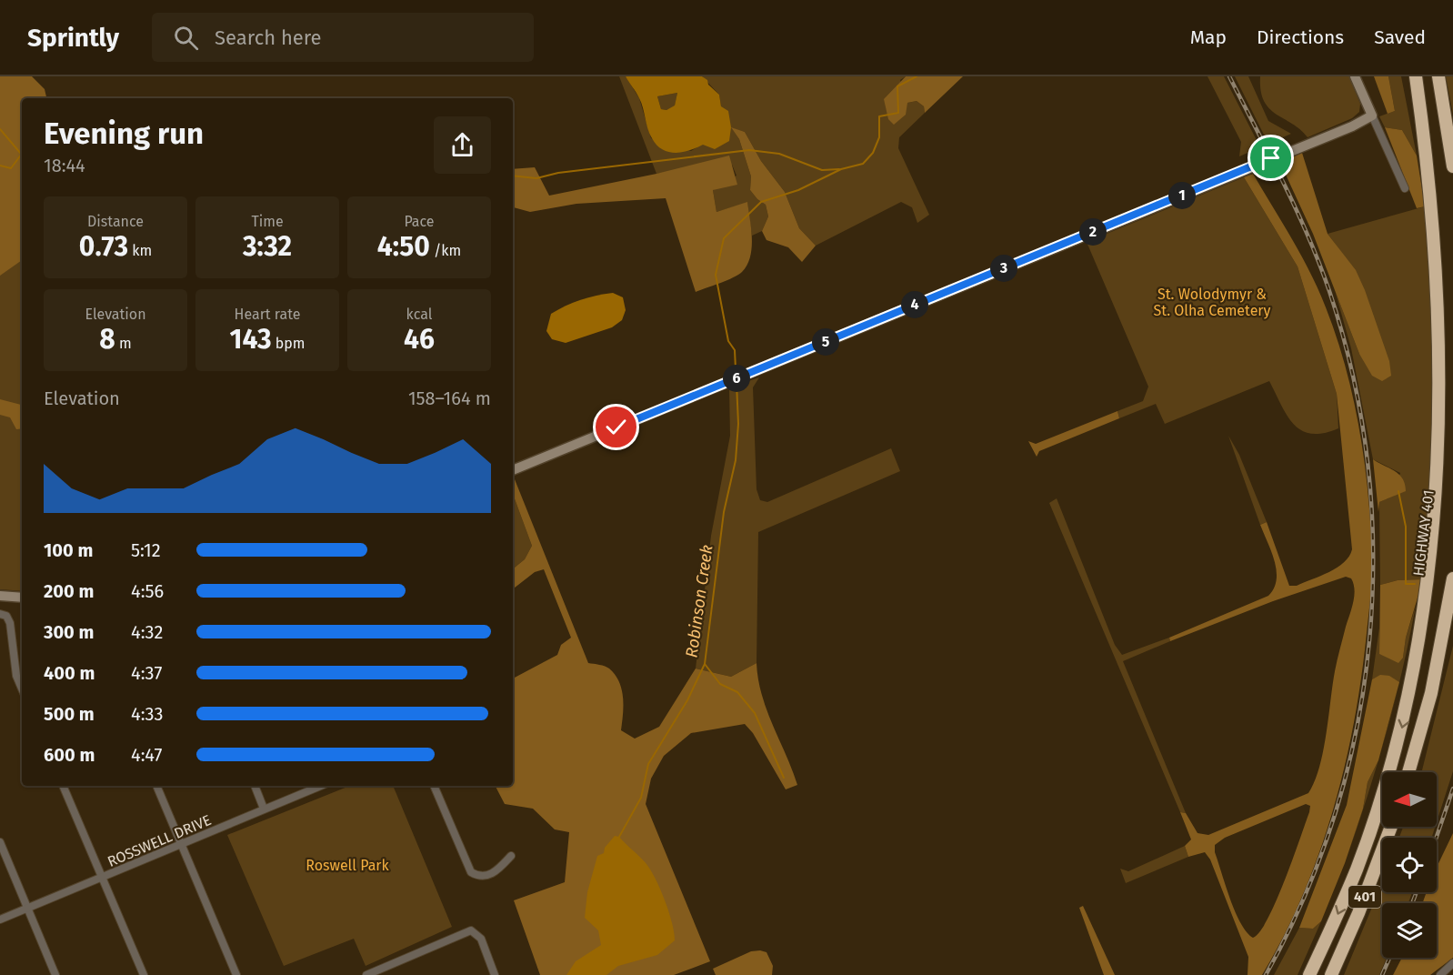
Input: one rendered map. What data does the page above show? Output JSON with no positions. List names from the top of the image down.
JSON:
{
  "streets": {
    "highway": ["HIGHWAY 401", "401"],
    "street": ["ROSSWELL DRIVE"]
  },
  "water": ["Robinson Creek"],
  "parks": ["St. Wolodymyr & St. Olha Cemetery", "Roswell Park"],
  "north": "left",
  "page": {
    "header": "Sprintly",
    "search": "Search here",
    "nav": ["Map", "Directions", "Saved"],
    "heading": ["Evening run", "18:44"],
    "pins": [
      "1",
      "2",
      "3",
      "4",
      "5",
      "6"
    ],
    "stats": [
      ["Distance", "0.73 km"],
      ["Time", "3:32"],
      ["Pace", "4:50 /km"],
      ["Elevation", "8 m"],
      ["Heart rate", "143 bpm"],
      ["kcal", "46"]
    ],
    "chart": ["Elevation", "158–164 m"],
    "list": [
      {
        "name": "100 m",
        "note": "5:12"
      },
      {
        "name": "200 m",
        "note": "4:56"
      },
      {
        "name": "300 m",
        "note": "4:32"
      },
      {
        "name": "400 m",
        "note": "4:37"
      },
      {
        "name": "500 m",
        "note": "4:33"
      },
      {
        "name": "600 m",
        "note": "4:47"
      }
    ]
  }
}
